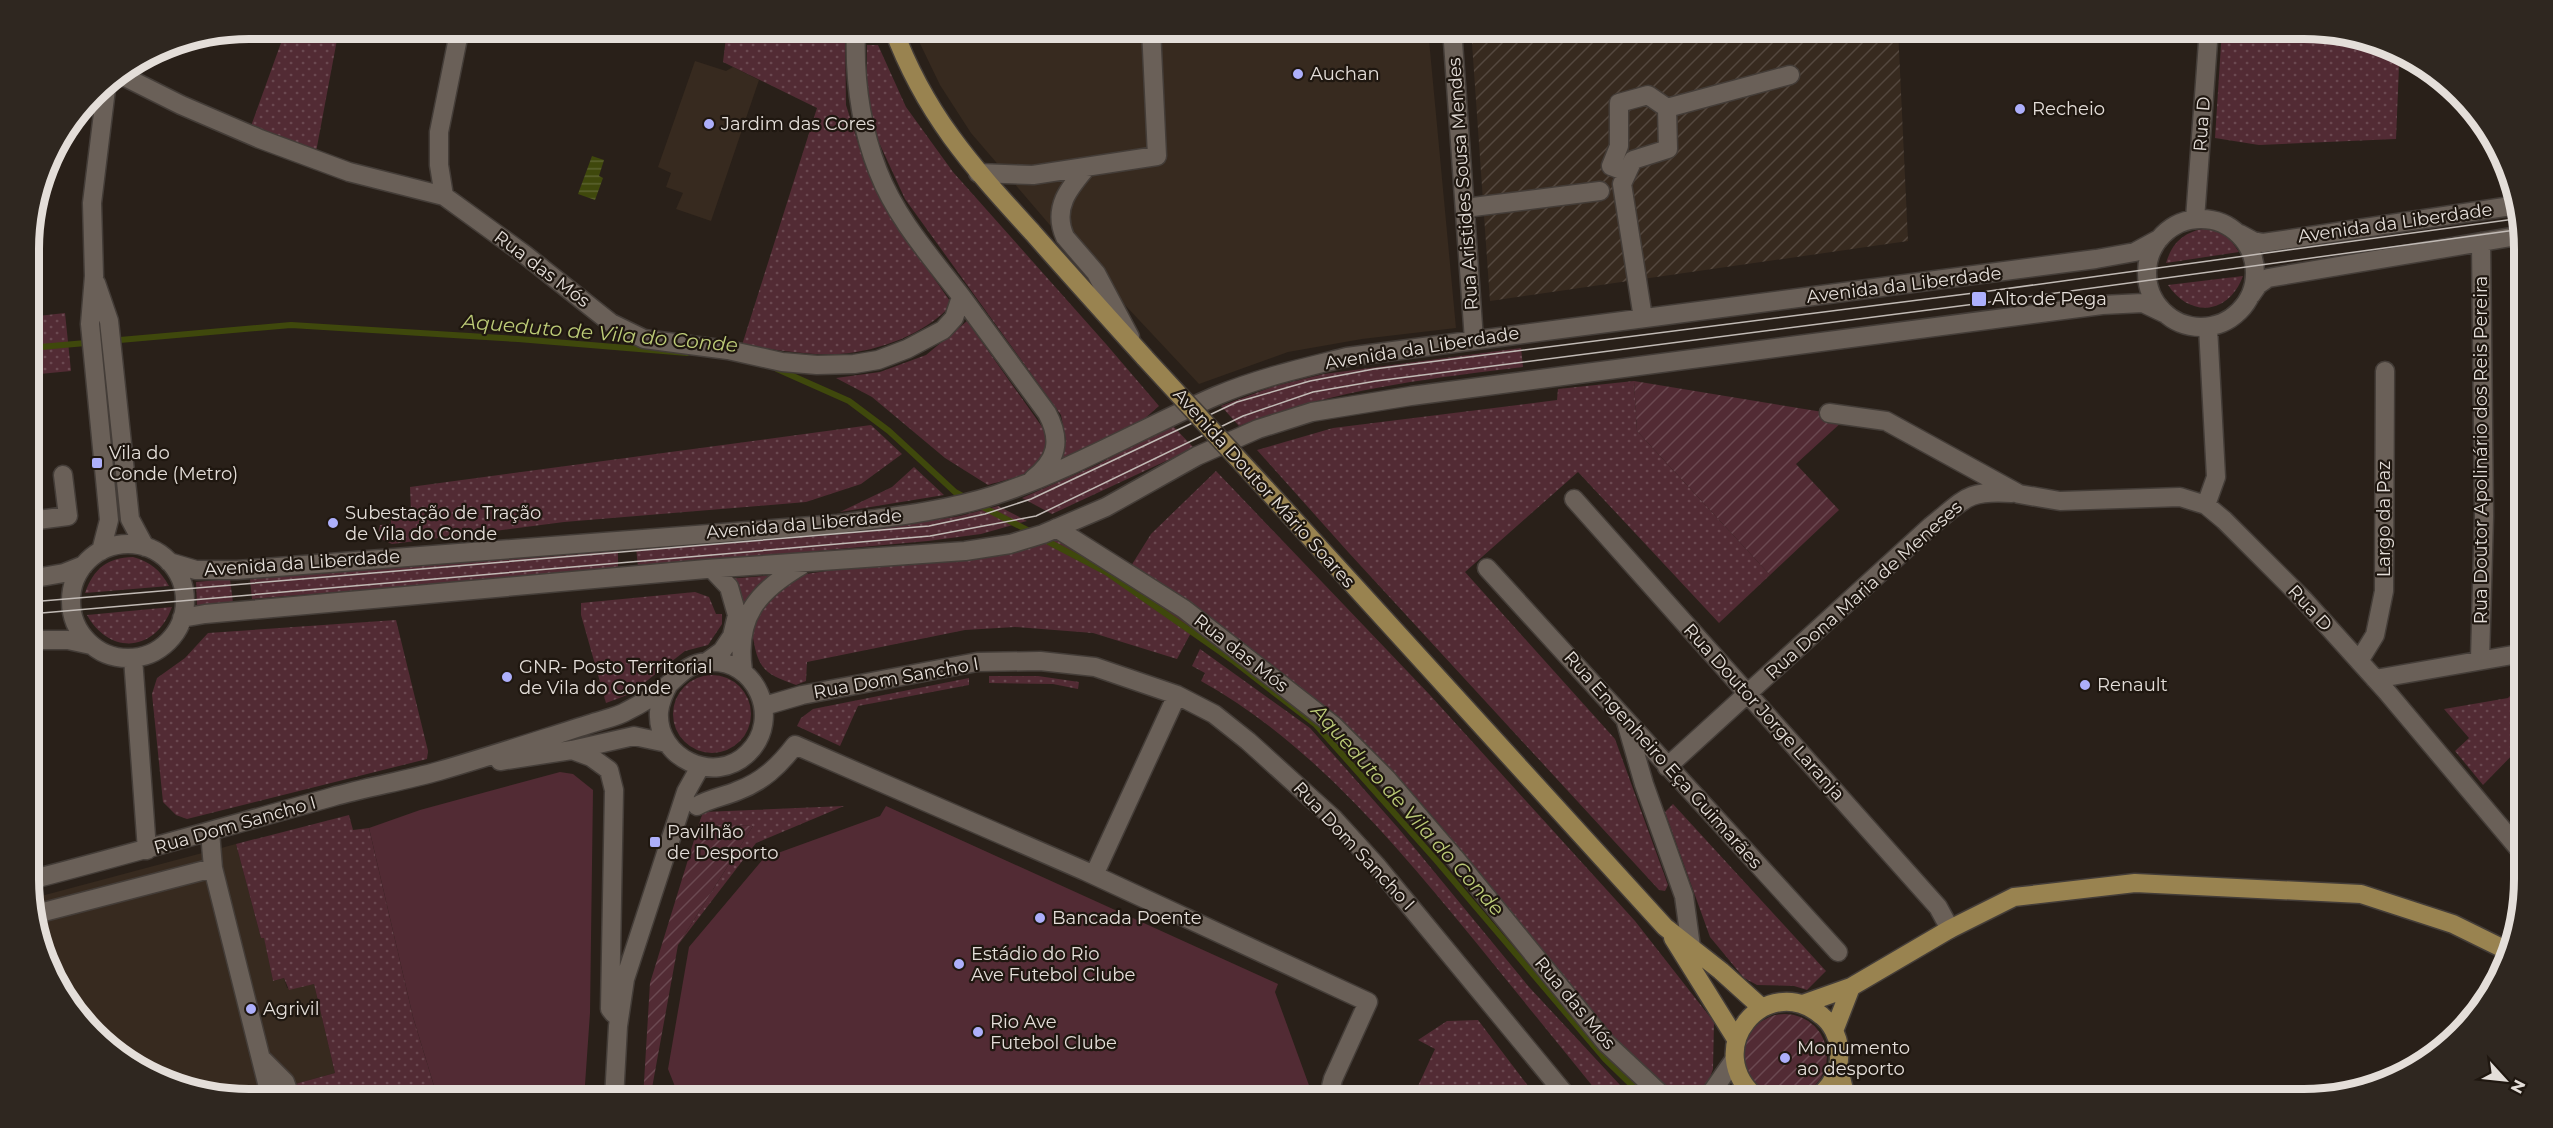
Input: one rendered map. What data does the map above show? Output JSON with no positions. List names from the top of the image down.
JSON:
{
  "streets": {
    "main road": ["Avenida Doutor Mário Soares"],
    "street": [
      "Rua D",
      "Rua Aristides Sousa Mendes",
      "Avenida da Liberdade",
      "Rua das Mós",
      "Rua Doutor Apolinário dos Reis Pereira",
      "Largo da Paz",
      "Rua Dona Maria de Meneses",
      "Rua Dom Sancho I",
      "Rua Doutor Jorge Laranja",
      "Rua Engenheiro Eça Guimarães"
    ]
  },
  "crossings": [
    ["Rua D", "Avenida da Liberdade"],
    ["Rua D", "Largo da Paz"],
    ["Rua Aristides Sousa Mendes", "Avenida da Liberdade"],
    ["Avenida da Liberdade", "Rua das Mós"],
    ["Avenida da Liberdade", "Rua Doutor Apolinário dos Reis Pereira"],
    ["Rua Dona Maria de Meneses", "Rua Doutor Jorge Laranja"],
    ["Rua Dona Maria de Meneses", "Rua Engenheiro Eça Guimarães"]
  ],
  "water": ["Aqueduto de Vila do Conde"],
  "places": {
    "other": [
      "Auchan",
      "Recheio",
      "Jardim das Cores",
      "Subestação de Tração de Vila do Conde",
      "GNR- Posto Territorial de Vila do Conde",
      "Renault",
      "Bancada Poente",
      "Estádio do Rio Ave Futebol Clube",
      "Agrivil",
      "Rio Ave Futebol Clube",
      "Monumento ao desporto"
    ],
    "transit": ["Alto de Pega", "Vila do Conde (Metro)", "Pavilhão de Desporto"]
  },
  "north": "bottom right"
}
